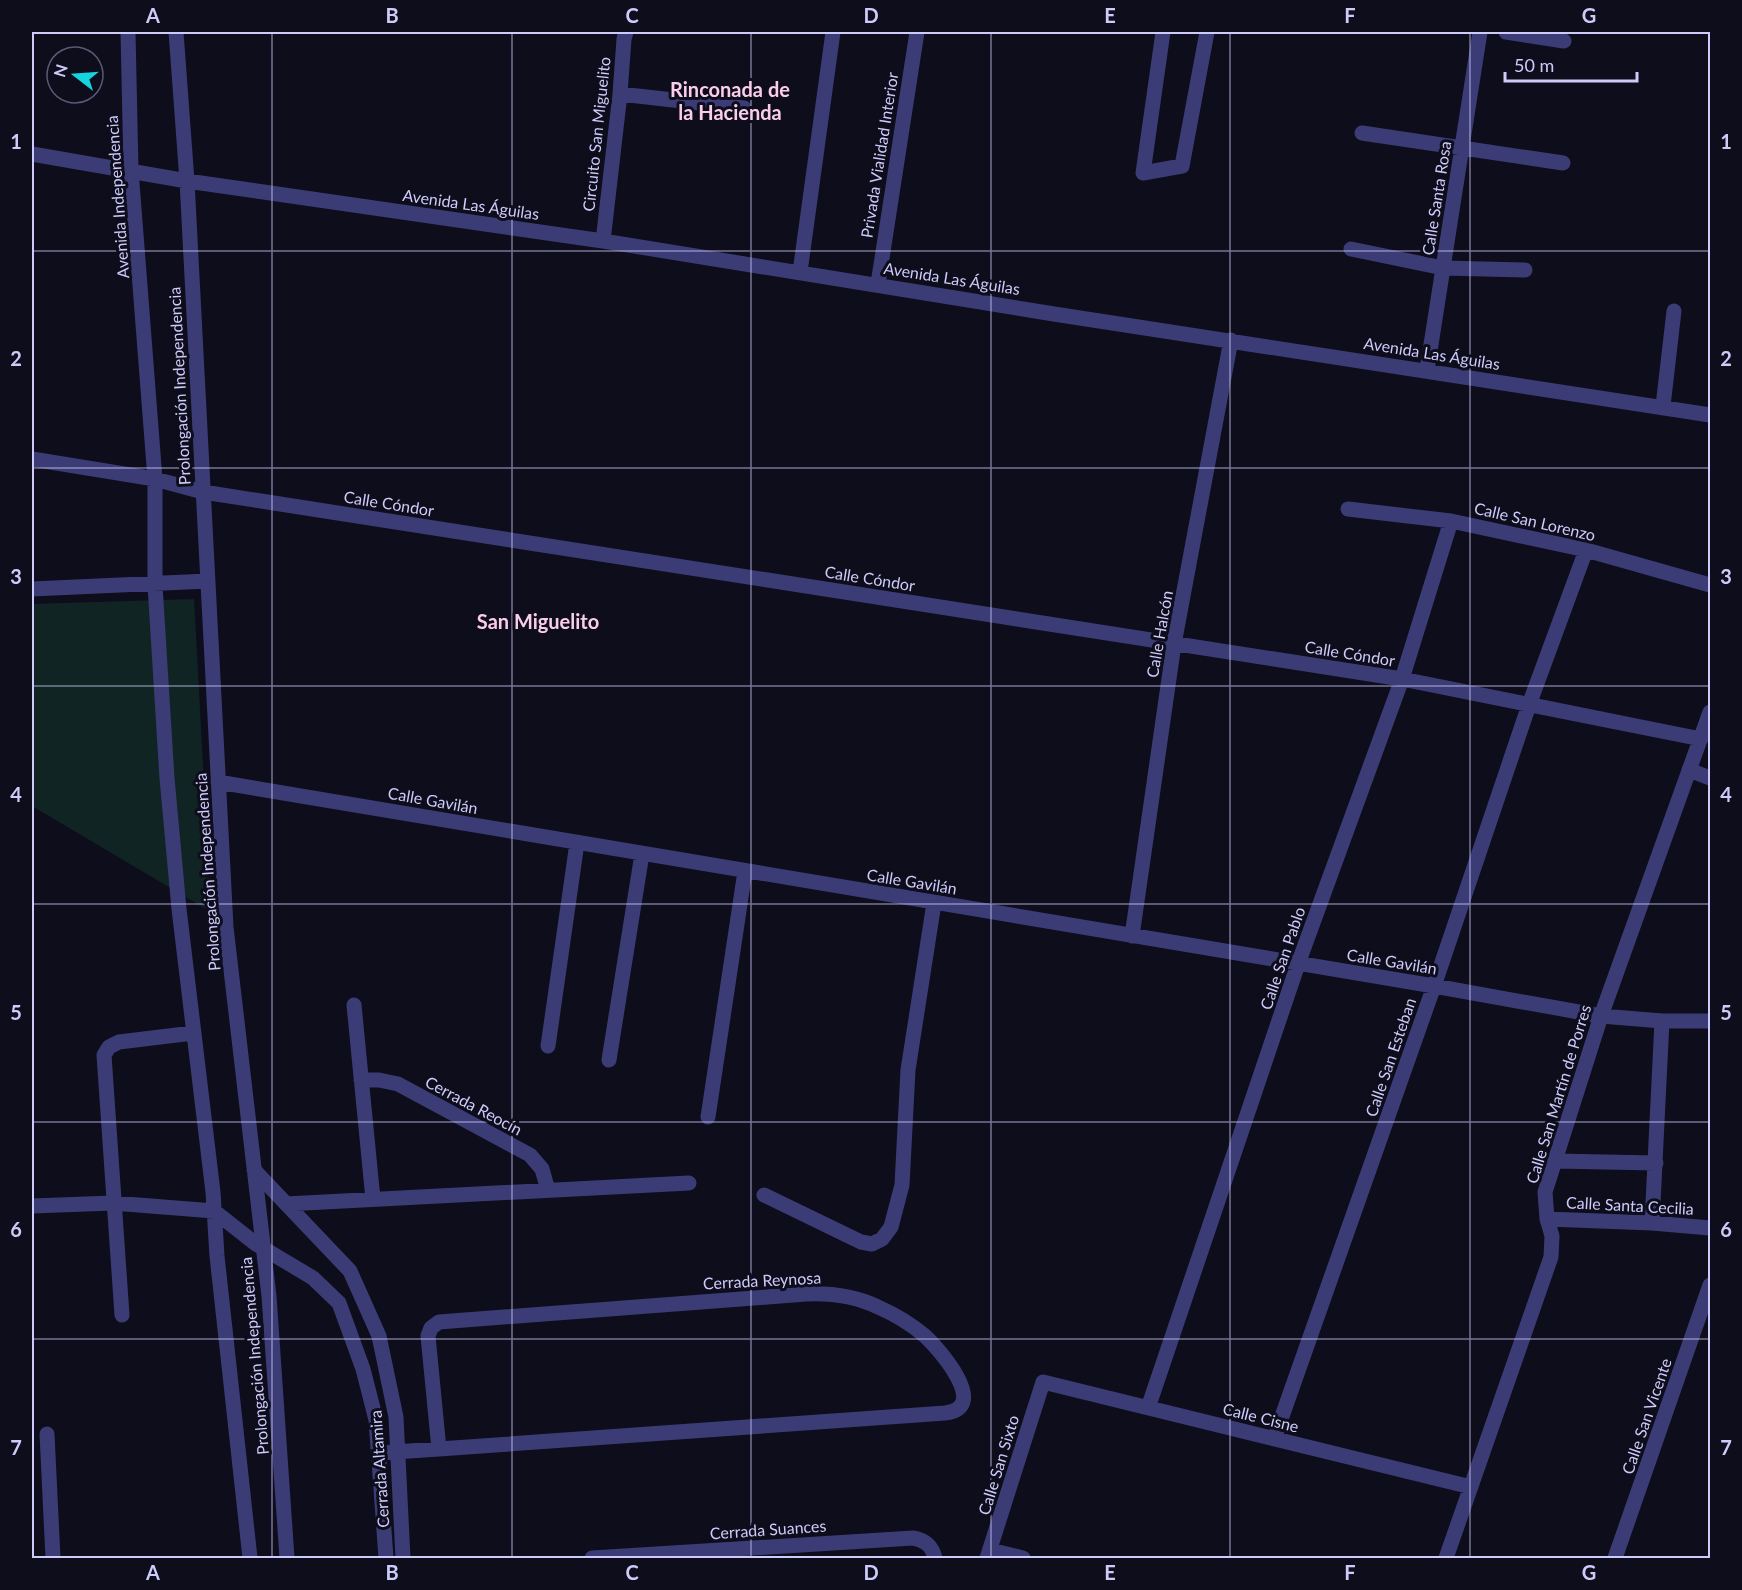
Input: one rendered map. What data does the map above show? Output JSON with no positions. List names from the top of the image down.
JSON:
{
  "streets": {
    "street": [
      "Circuito San Miguelito",
      "Privada Vialidad Interior",
      "Avenida Independencia",
      "Calle Santa Rosa",
      "Avenida Las Águilas",
      "Prolongación Independencia",
      "Calle Cóndor",
      "Calle San Lorenzo",
      "Calle Halcón",
      "Calle Gavilán",
      "Calle San Pablo",
      "Calle San Esteban",
      "Calle San Martín de Porres",
      "Cerrada Reocín",
      "Calle Santa Cecilia",
      "Cerrada Reynosa",
      "Calle San Vicente",
      "Calle Cisne",
      "Calle San Sixto",
      "Cerrada Altamira",
      "Cerrada Suances"
    ]
  },
  "crossings": [
    ["Circuito San Miguelito", "Avenida Las Águilas"],
    ["Privada Vialidad Interior", "Avenida Las Águilas"],
    ["Avenida Independencia", "Avenida Las Águilas"],
    ["Avenida Independencia", "Prolongación Independencia"],
    ["Calle Santa Rosa", "Avenida Las Águilas"],
    ["Avenida Las Águilas", "Prolongación Independencia"],
    ["Avenida Las Águilas", "Calle Halcón"],
    ["Prolongación Independencia", "Calle Cóndor"],
    ["Prolongación Independencia", "Calle Gavilán"],
    ["Prolongación Independencia", "Cerrada Altamira"],
    ["Calle Cóndor", "Calle Halcón"],
    ["Calle Cóndor", "Calle San Pablo"],
    ["Calle Cóndor", "Calle San Esteban"],
    ["Calle Cóndor", "Calle San Martín de Porres"],
    ["Calle San Lorenzo", "Calle San Pablo"],
    ["Calle San Lorenzo", "Calle San Esteban"],
    ["Calle Halcón", "Calle Gavilán"],
    ["Calle Gavilán", "Calle San Pablo"],
    ["Calle Gavilán", "Calle San Esteban"],
    ["Calle Gavilán", "Calle San Martín de Porres"],
    ["Calle San Pablo", "Calle Cisne"],
    ["Calle San Esteban", "Calle Cisne"],
    ["Calle San Martín de Porres", "Calle Santa Cecilia"],
    ["Calle San Martín de Porres", "Calle Cisne"],
    ["Cerrada Reynosa", "Cerrada Altamira"],
    ["Calle Cisne", "Calle San Sixto"]
  ],
  "districts": ["Rinconada de la Hacienda", "San Miguelito"],
  "scale_bar": "50 m",
  "north": "left",
  "grid": {
    "columns": [
      "A",
      "B",
      "C",
      "D",
      "E",
      "F",
      "G"
    ],
    "rows": [
      "1",
      "2",
      "3",
      "4",
      "5",
      "6",
      "7"
    ]
  }
}
